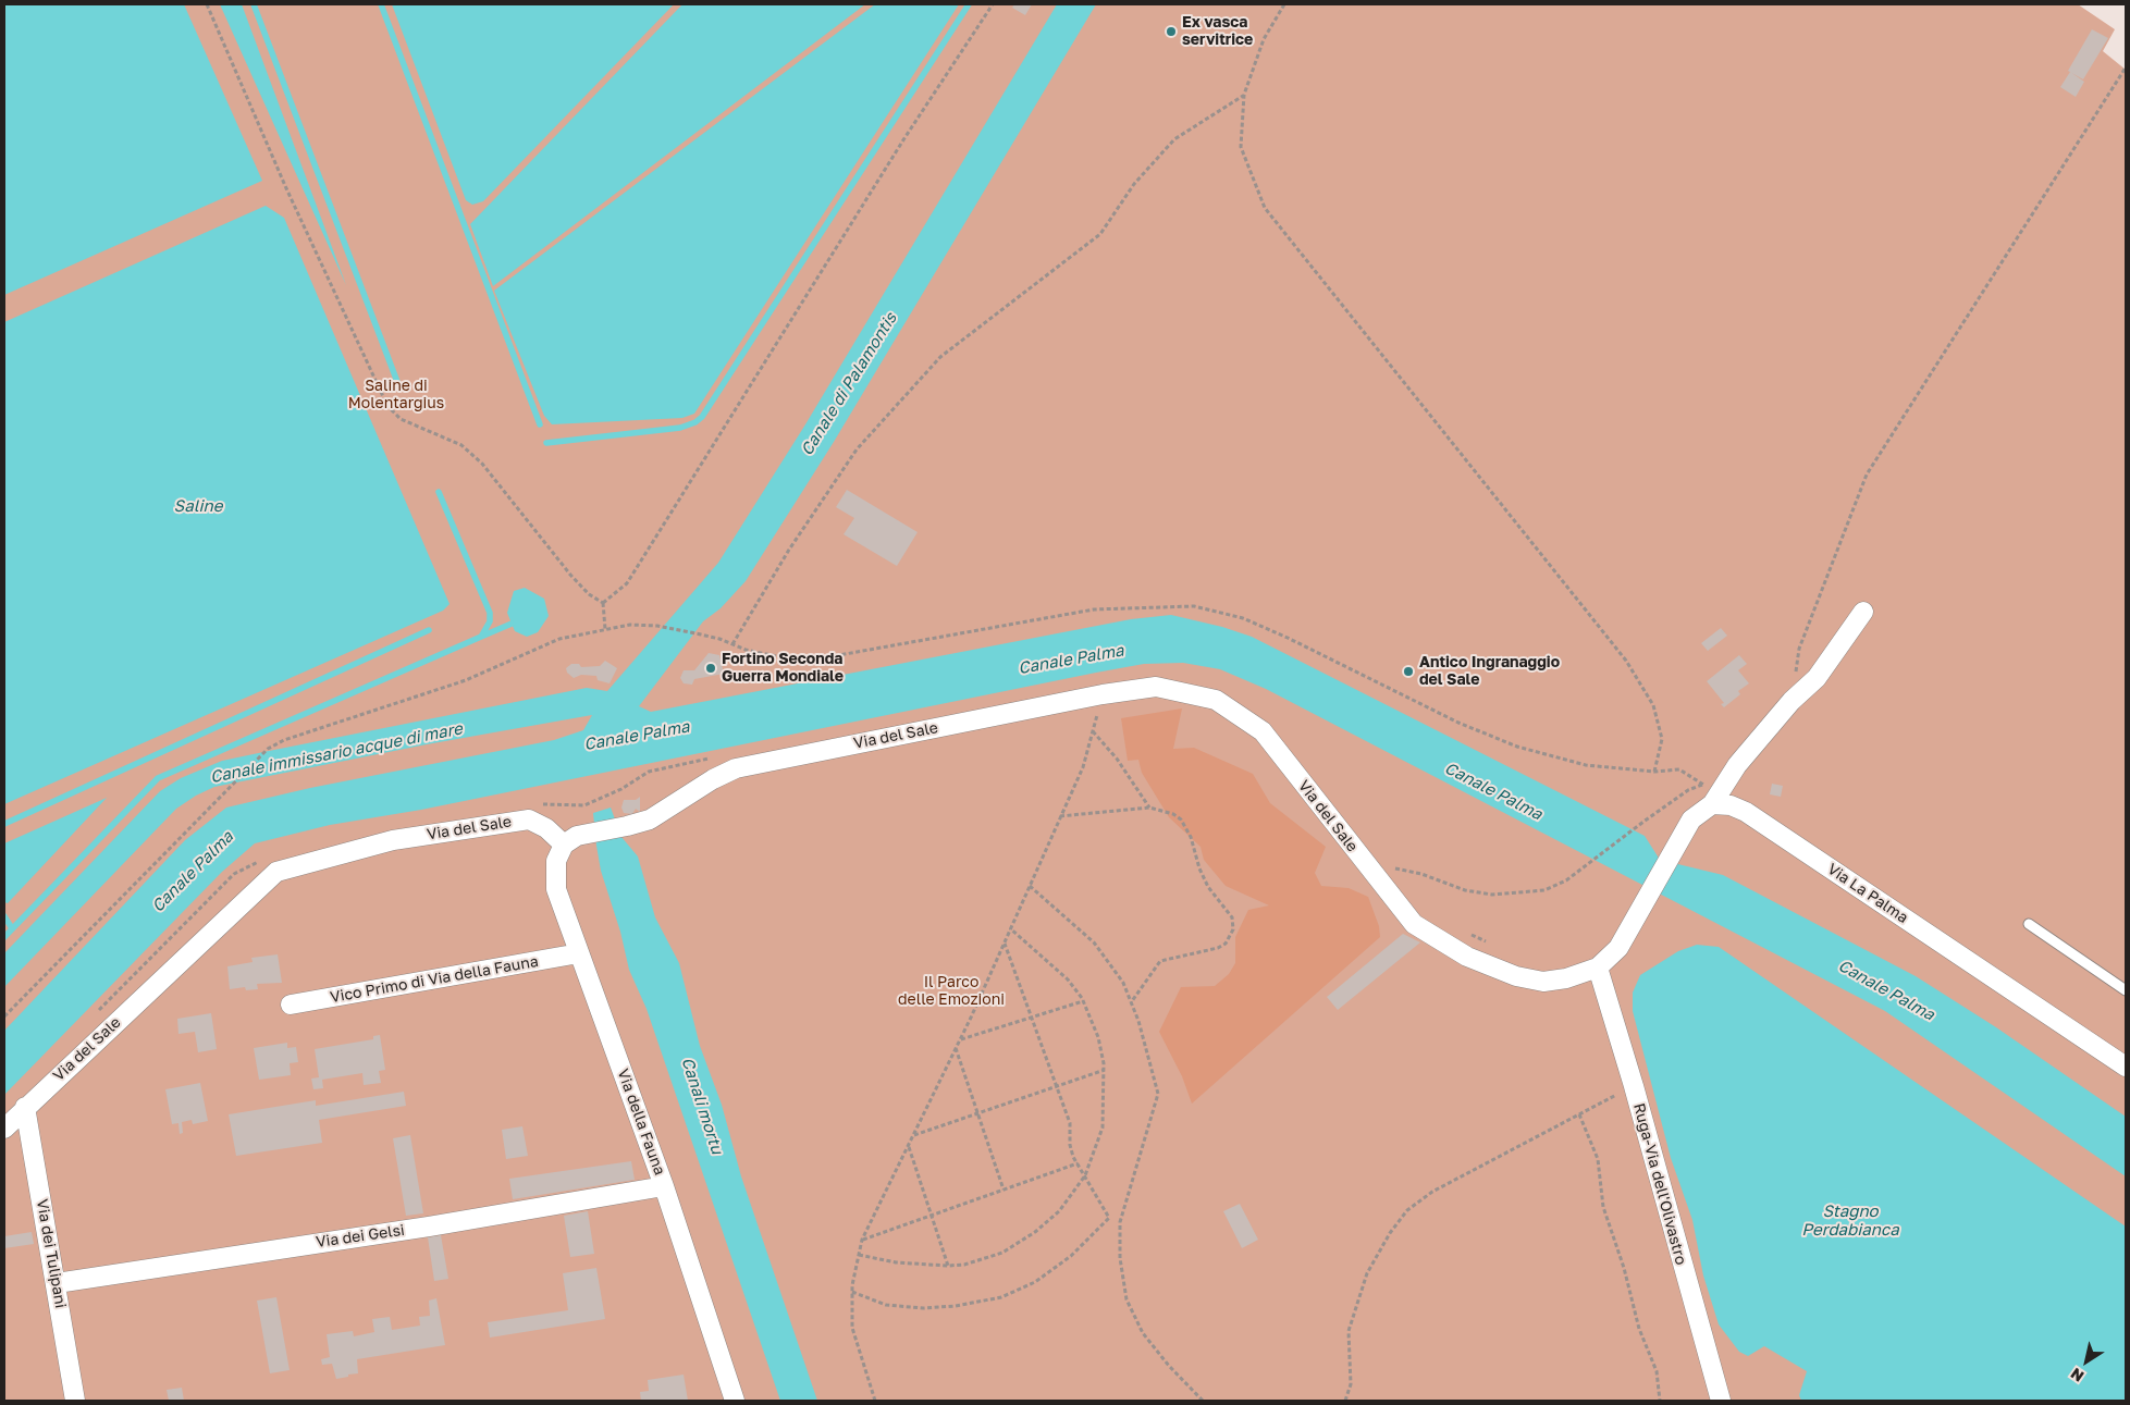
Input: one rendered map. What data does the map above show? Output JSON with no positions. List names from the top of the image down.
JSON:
{
  "streets": {
    "street": [
      "Via del Sale",
      "Via La Palma",
      "Vico Primo di Via della Fauna",
      "Via della Fauna",
      "Ruga-Via dell'Olivastro",
      "Via dei Gelsi",
      "Via dei Tulipani"
    ]
  },
  "crossings": [
    ["Via del Sale", "Via La Palma"],
    ["Via del Sale", "Via della Fauna"],
    ["Via del Sale", "Ruga-Via dell'Olivastro"],
    ["Via del Sale", "Via dei Tulipani"],
    ["Vico Primo di Via della Fauna", "Via della Fauna"],
    ["Via della Fauna", "Via dei Gelsi"],
    ["Via dei Gelsi", "Via dei Tulipani"]
  ],
  "water": [
    "Canale di Palamontis",
    "Saline",
    "Canale Palma",
    "Canale immissario acque di mare",
    "Canali mortu",
    "Stagno Perdabianca"
  ],
  "parks": ["Saline di Molentargius", "Il Parco delle Emozioni"],
  "places": ["Ex vasca servitrice", "Fortino Seconda Guerra Mondiale", "Antico Ingranaggio del Sale"],
  "north": "bottom left"
}
